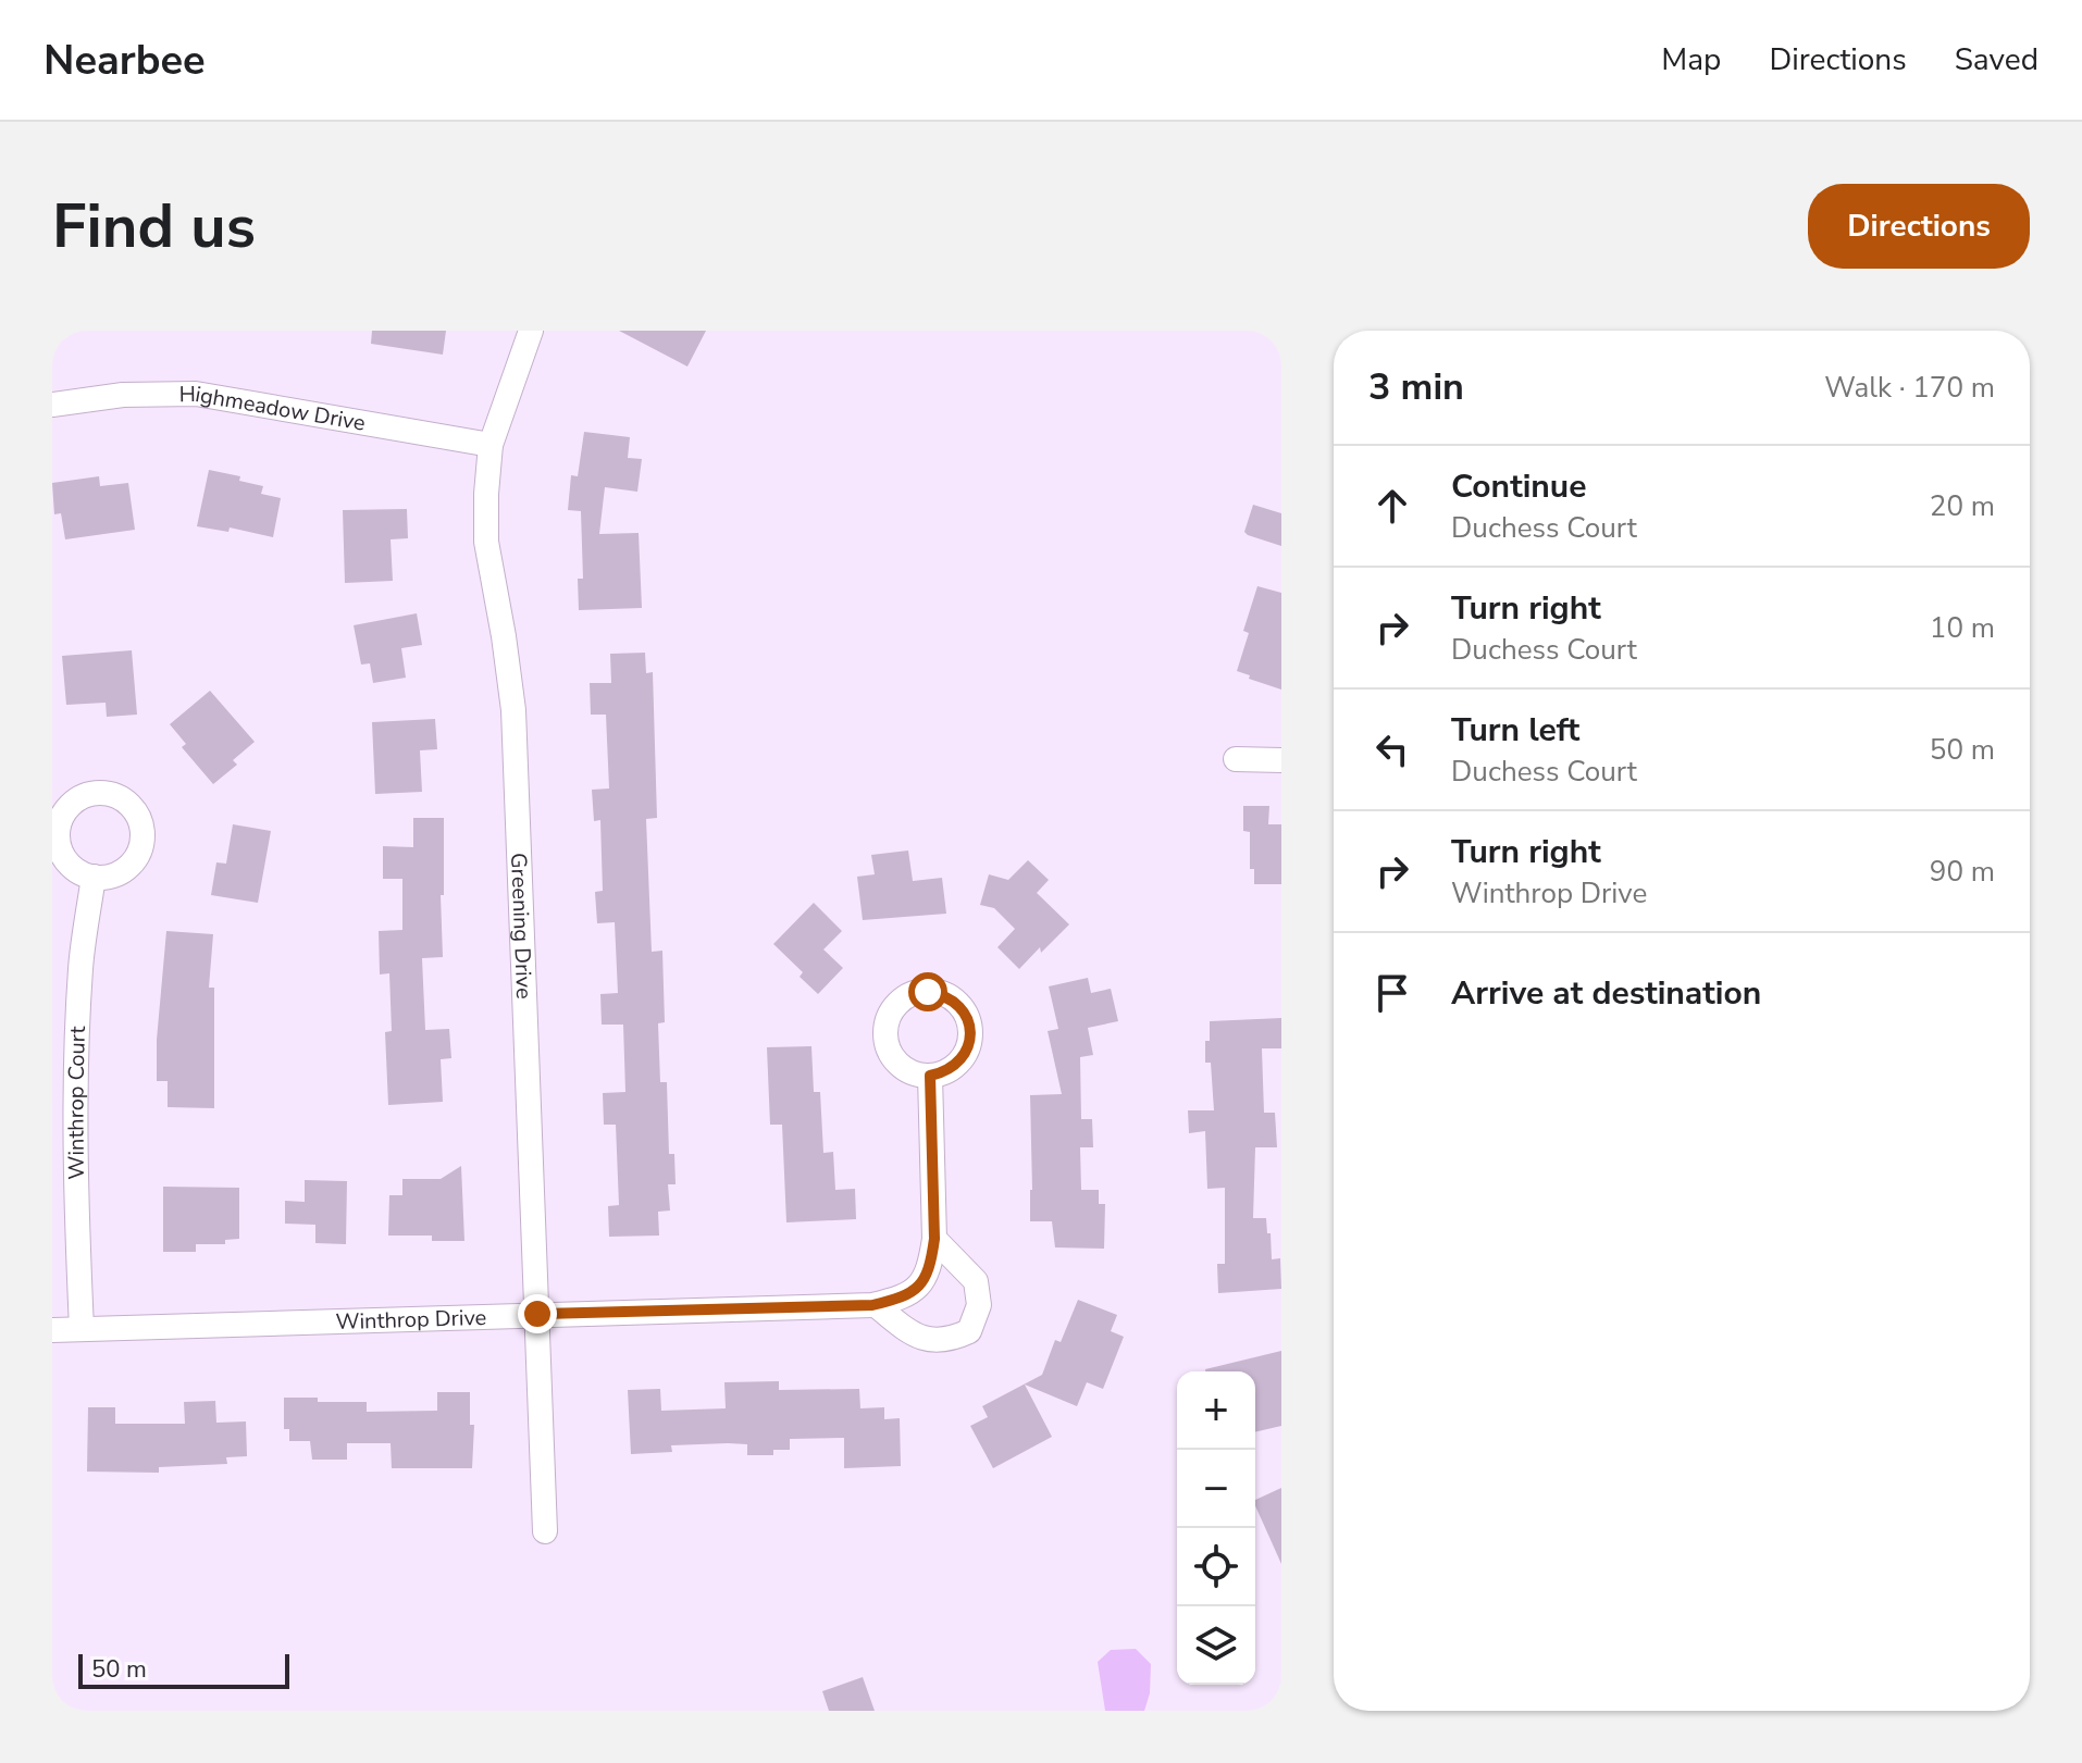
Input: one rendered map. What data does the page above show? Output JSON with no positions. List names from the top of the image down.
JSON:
{
  "streets": {
    "street": [
      "Highmeadow Drive",
      "Greening Drive",
      "Winthrop Court",
      "Winthrop Drive"
    ]
  },
  "crossings": [
    ["Highmeadow Drive", "Greening Drive"],
    ["Greening Drive", "Winthrop Drive"],
    ["Winthrop Court", "Winthrop Drive"]
  ],
  "scale_bar": "50 m",
  "page": {
    "header": "Nearbee",
    "nav": ["Map", "Directions", "Saved"],
    "buttons": "Directions",
    "title": "Find us",
    "heading": ["3 min", "Walk · 170 m"],
    "list": [
      ["Continue", "Duchess Court", "20 m"],
      ["Turn right", "Duchess Court", "10 m"],
      ["Turn left", "Duchess Court", "50 m"],
      ["Turn right", "Winthrop Drive", "90 m"],
      "Arrive at destination"
    ],
    "map_buttons": ["+", "−"],
    "scale": "50 m"
  }
}
